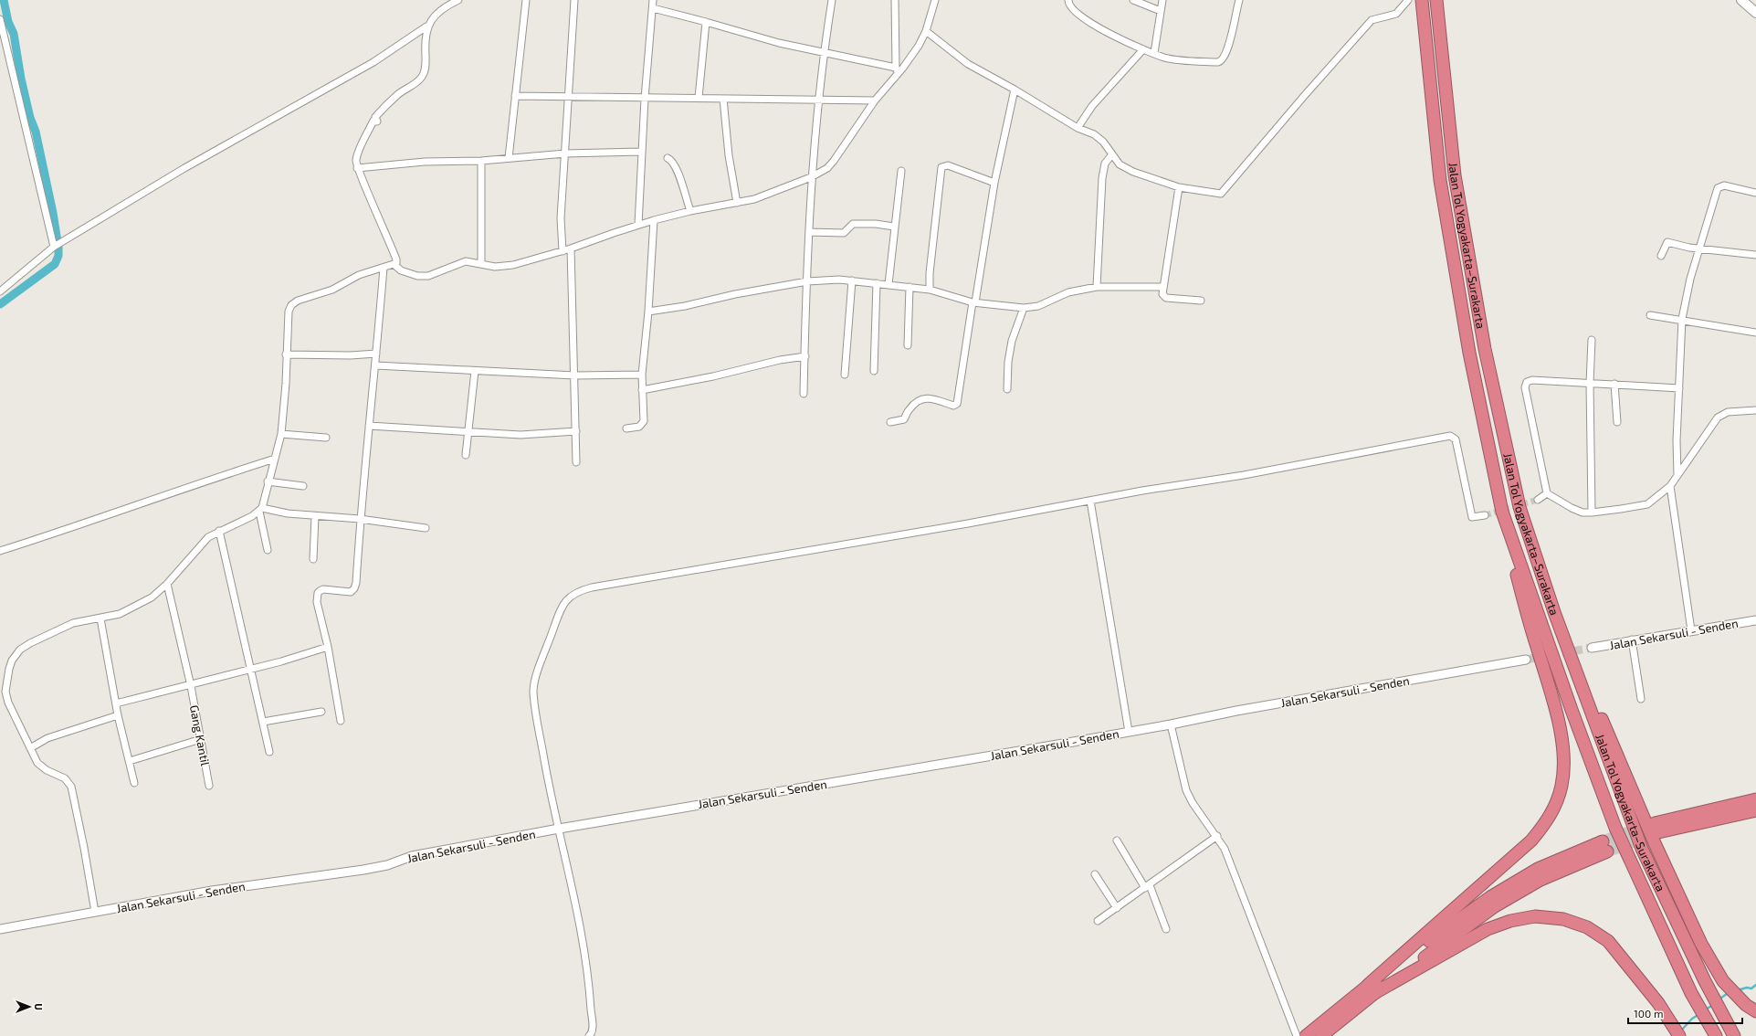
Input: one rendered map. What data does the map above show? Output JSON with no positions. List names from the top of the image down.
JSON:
{
  "streets": {
    "highway": ["Jalan Tol Yogyakarta–Surakarta"],
    "street": ["Jalan Sekarsuli - Senden", "Gang Kantil"]
  },
  "scale_bar": "100 m",
  "north": "right"
}
